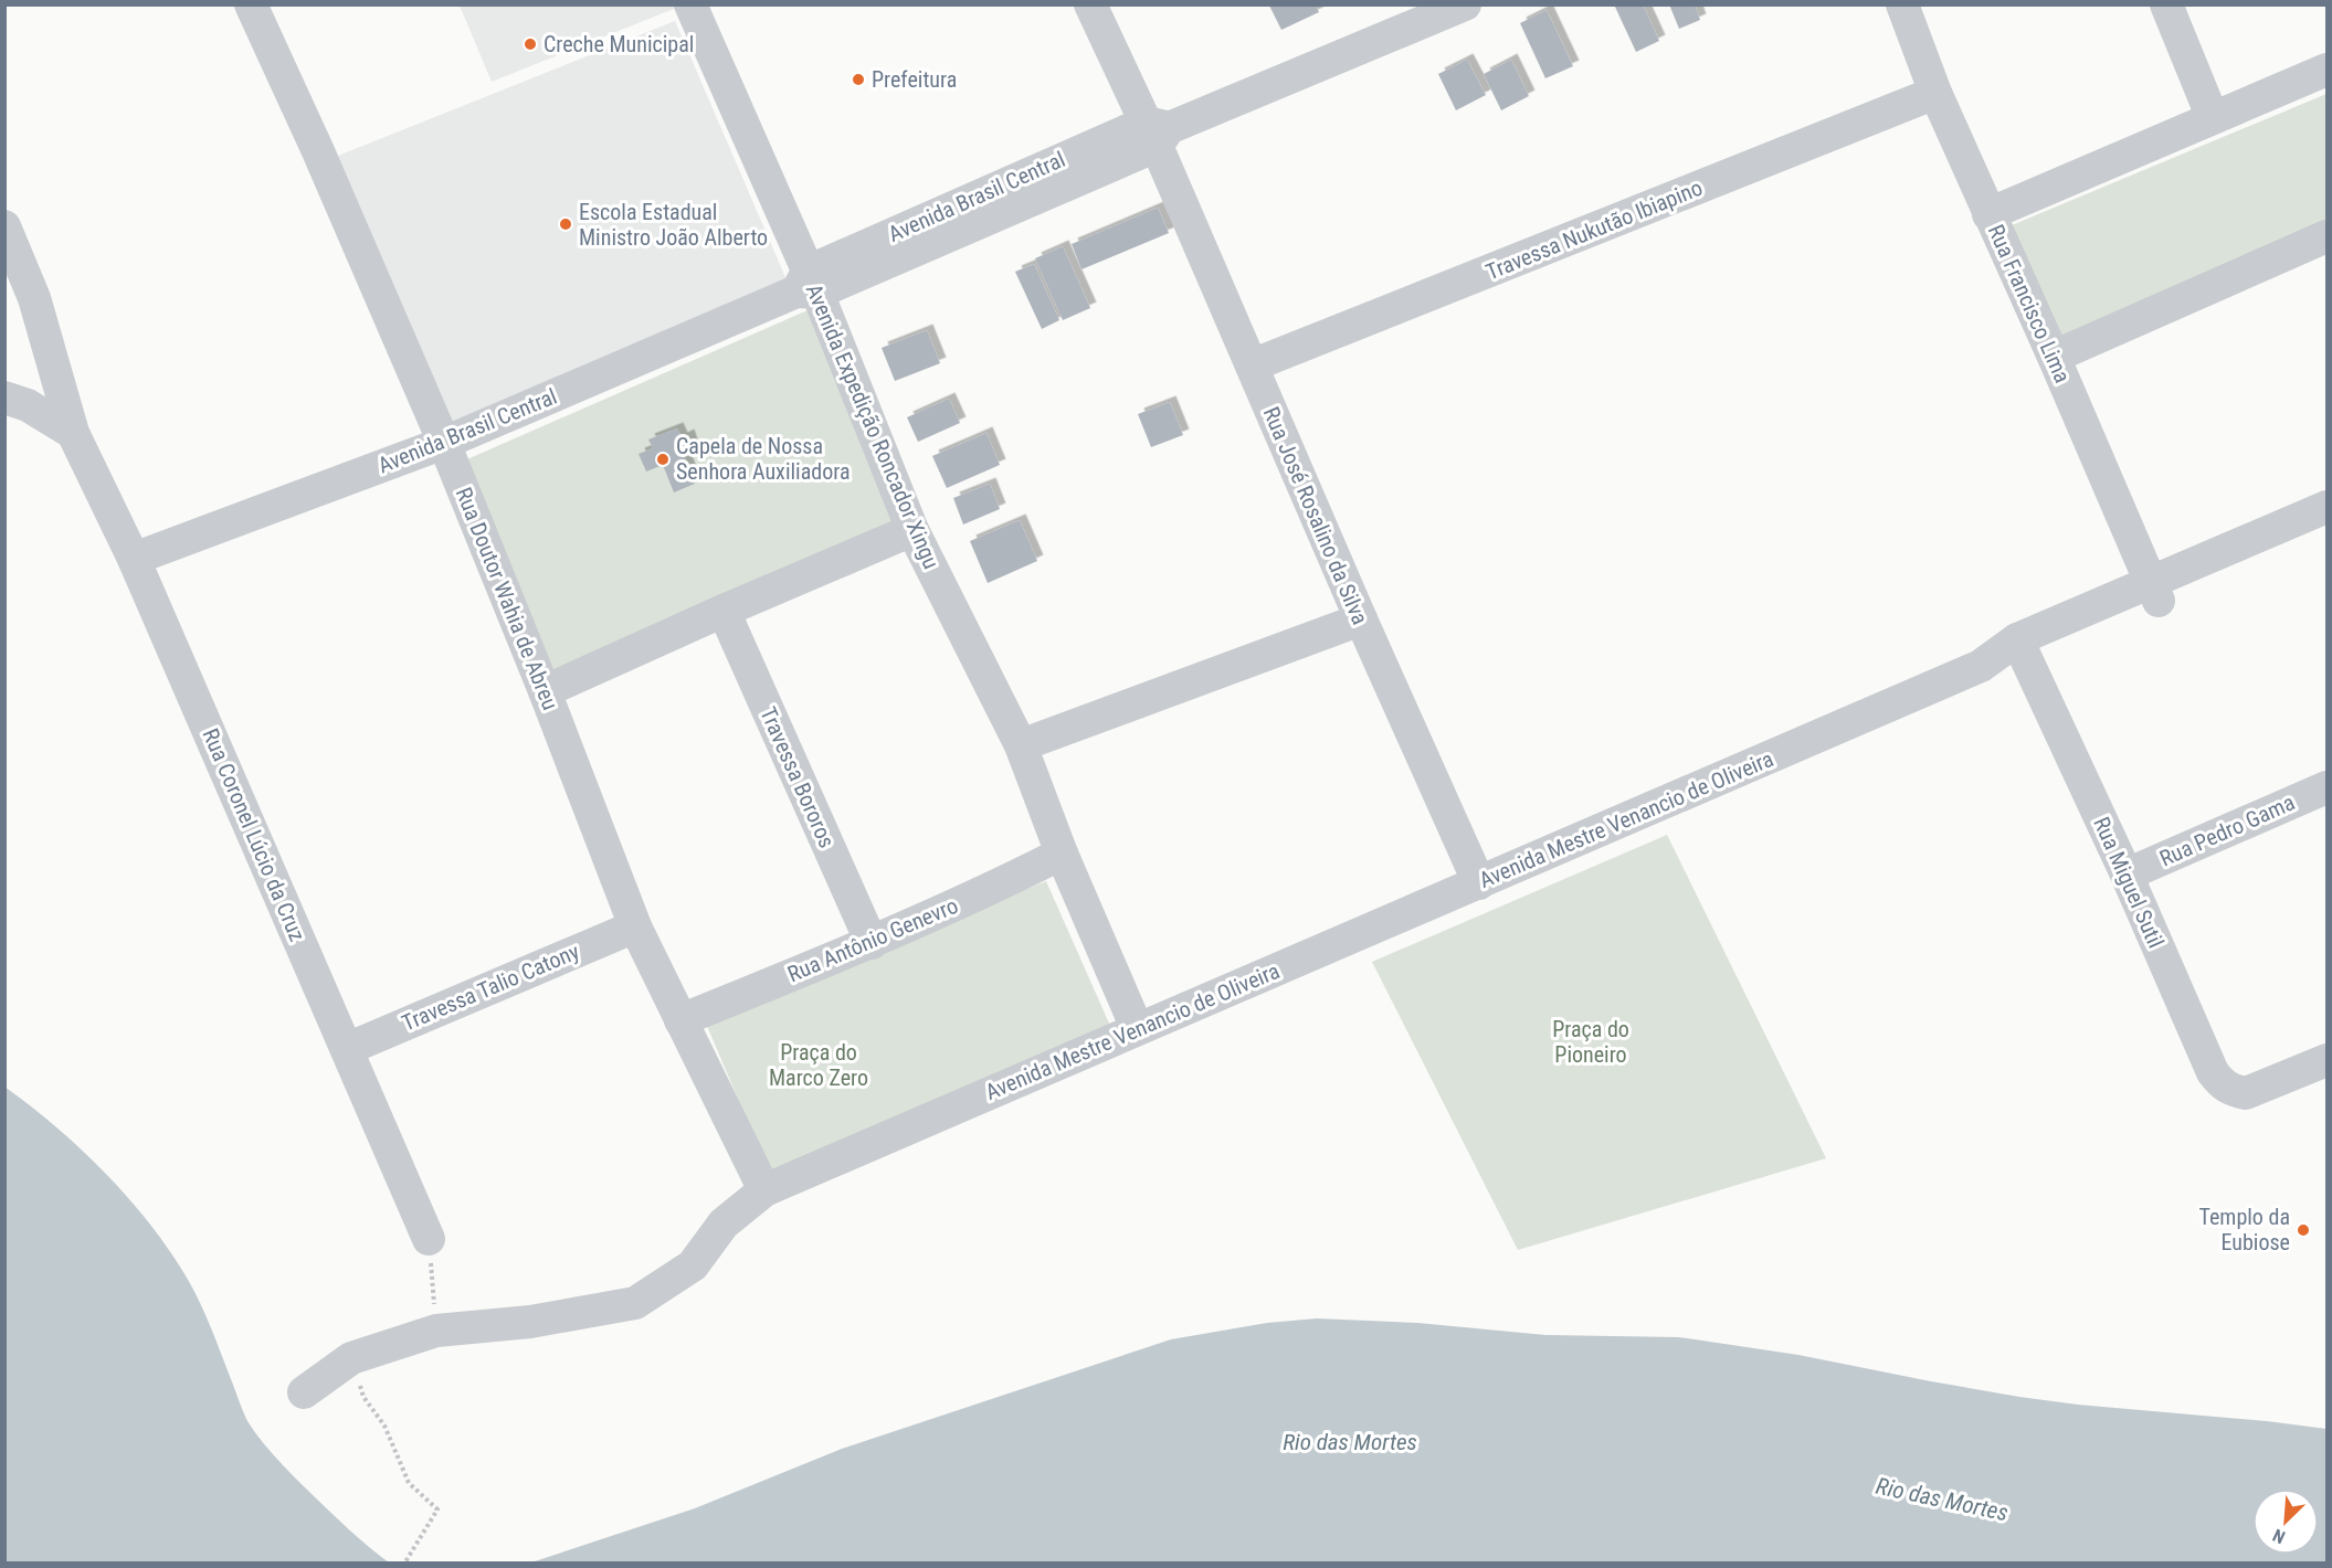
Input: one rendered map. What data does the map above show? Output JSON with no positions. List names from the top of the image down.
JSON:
{
  "streets": {
    "street": [
      "Avenida Brasil Central",
      "Travessa Nukutão Ibiapino",
      "Rua Francisco Lima",
      "Avenida Expedição Roncador Xingu",
      "Rua José Rosalino da Silva",
      "Rua Doutor Wahia de Abreu",
      "Travessa Bororos",
      "Avenida Mestre Venancio de Oliveira",
      "Rua Pedro Gama",
      "Rua Coronel Lúcio da Cruz",
      "Rua Miguel Sutil",
      "Rua Antônio Genevro",
      "Travessa Talio Catony"
    ]
  },
  "crossings": [
    ["Avenida Brasil Central", "Avenida Expedição Roncador Xingu"],
    ["Avenida Brasil Central", "Rua José Rosalino da Silva"],
    ["Avenida Brasil Central", "Rua Doutor Wahia de Abreu"],
    ["Avenida Brasil Central", "Rua Coronel Lúcio da Cruz"],
    ["Travessa Nukutão Ibiapino", "Rua Francisco Lima"],
    ["Travessa Nukutão Ibiapino", "Rua José Rosalino da Silva"],
    ["Rua Francisco Lima", "Avenida Mestre Venancio de Oliveira"],
    ["Avenida Expedição Roncador Xingu", "Avenida Mestre Venancio de Oliveira"],
    ["Avenida Expedição Roncador Xingu", "Rua Antônio Genevro"],
    ["Rua José Rosalino da Silva", "Avenida Mestre Venancio de Oliveira"],
    ["Rua Doutor Wahia de Abreu", "Avenida Mestre Venancio de Oliveira"],
    ["Rua Doutor Wahia de Abreu", "Rua Antônio Genevro"],
    ["Rua Doutor Wahia de Abreu", "Travessa Talio Catony"],
    ["Travessa Bororos", "Rua Antônio Genevro"],
    ["Avenida Mestre Venancio de Oliveira", "Rua Miguel Sutil"],
    ["Rua Pedro Gama", "Rua Miguel Sutil"],
    ["Rua Coronel Lúcio da Cruz", "Travessa Talio Catony"]
  ],
  "water": ["Rio das Mortes"],
  "parks": ["Praça do Pioneiro", "Praça do Marco Zero"],
  "places": [
    "Creche Municipal",
    "Prefeitura",
    "Escola Estadual Ministro João Alberto",
    "Capela de Nossa Senhora Auxiliadora",
    "Templo da Eubiose"
  ],
  "north": "bottom left"
}
